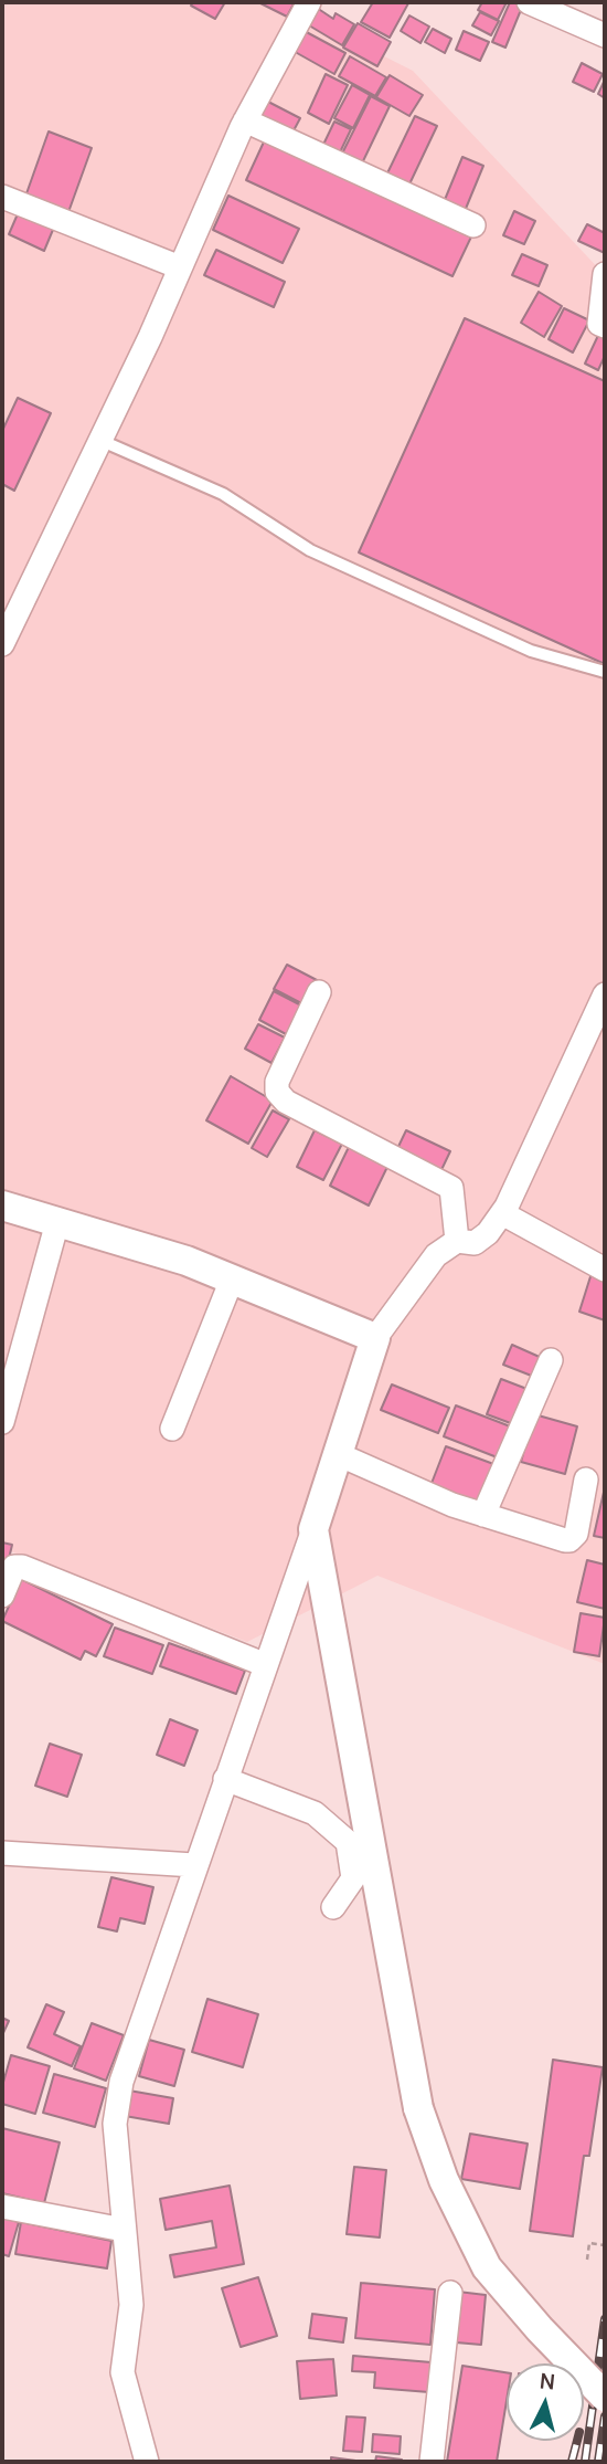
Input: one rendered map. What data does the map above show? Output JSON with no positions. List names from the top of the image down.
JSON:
{
  "north": "top"
}
